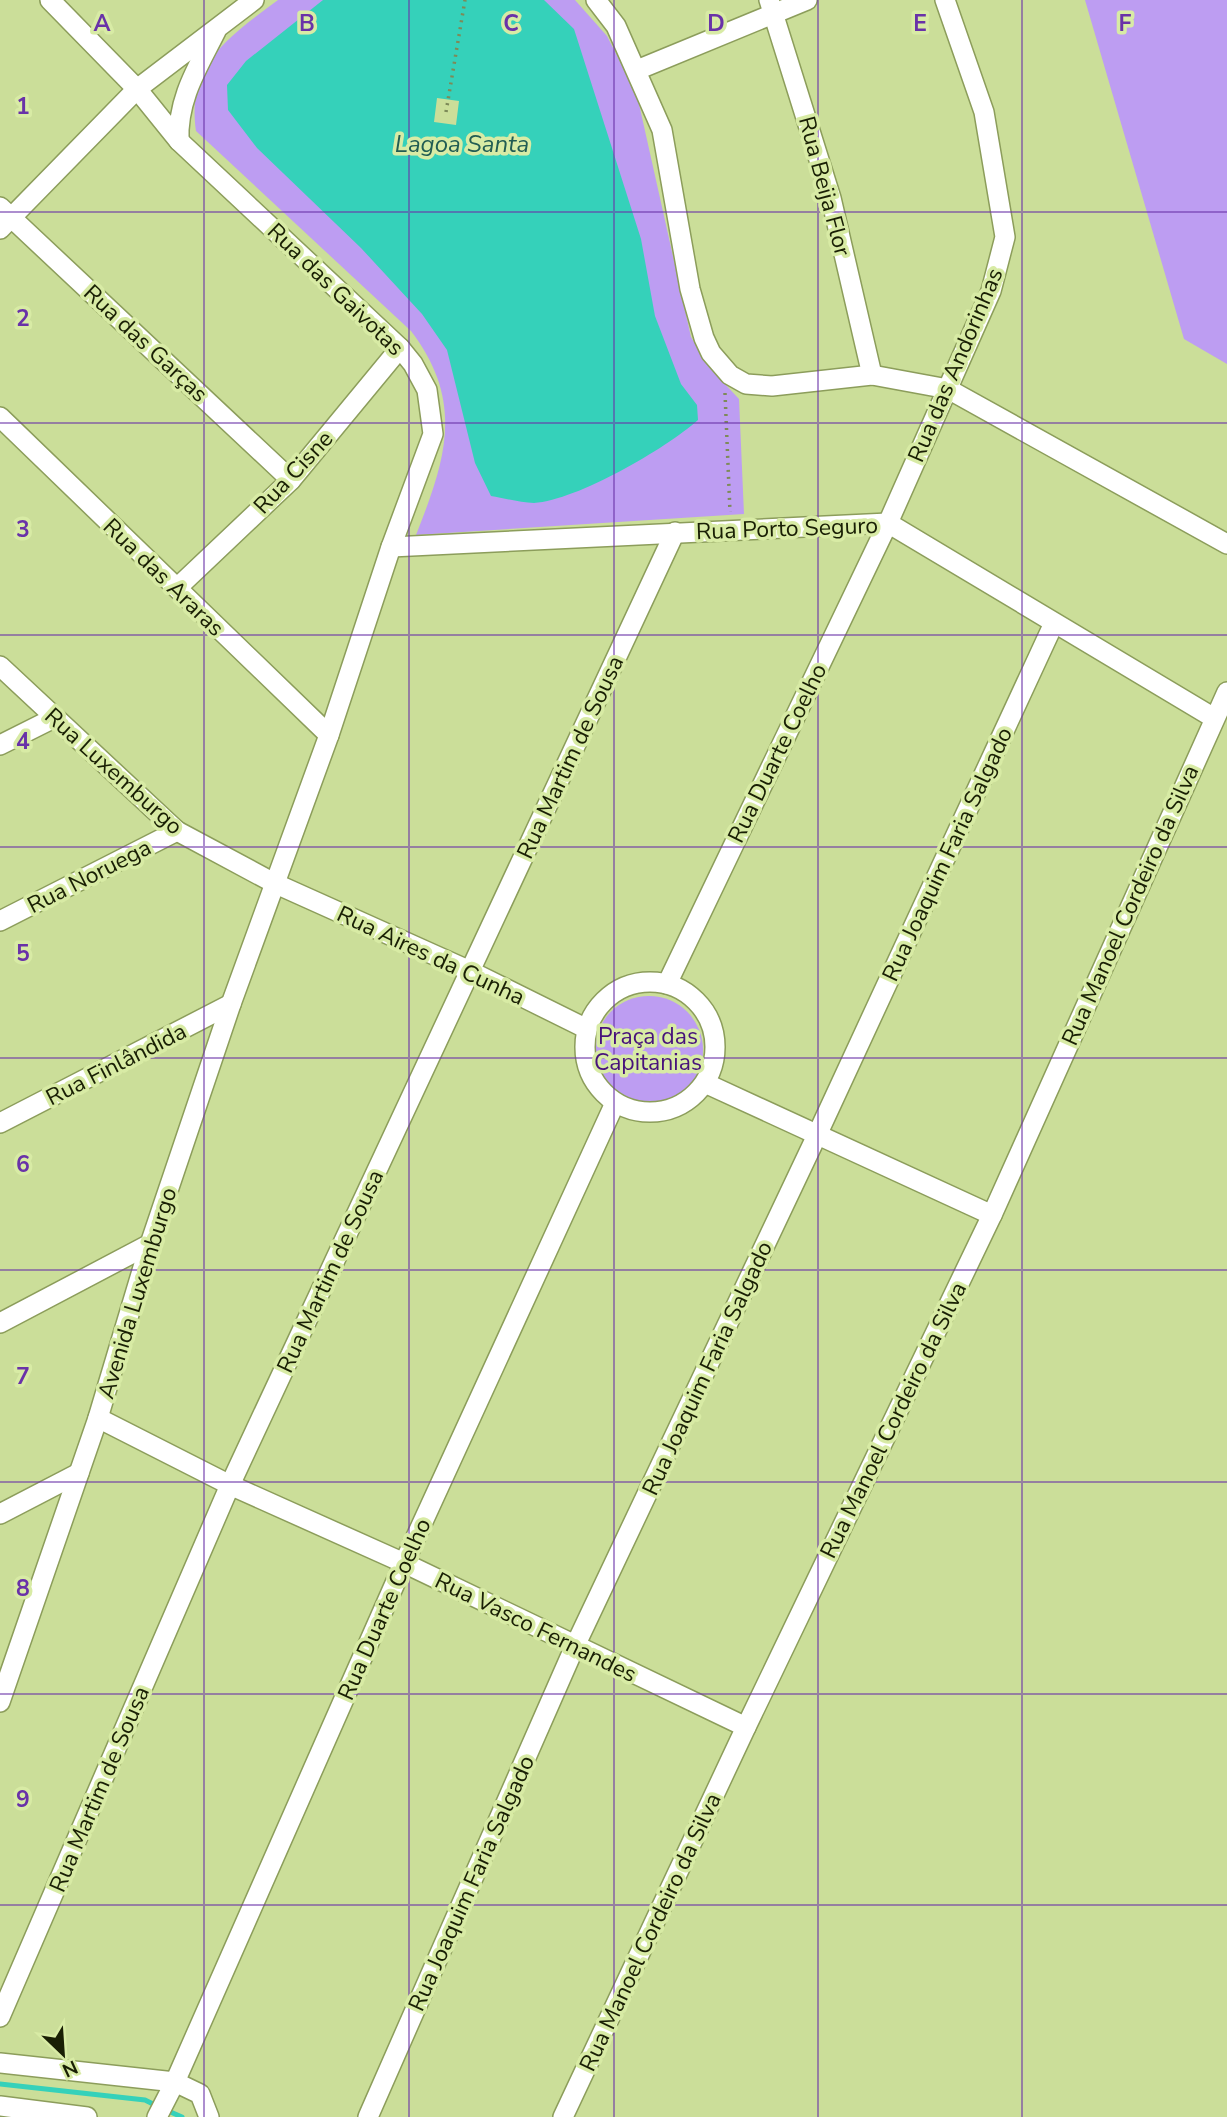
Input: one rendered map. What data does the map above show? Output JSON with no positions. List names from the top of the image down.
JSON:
{
  "streets": {
    "street": [
      "Rua Beija Flor",
      "Rua das Gaivotas",
      "Rua das Garças",
      "Rua das Andorinhas",
      "Rua Cisne",
      "Rua Porto Seguro",
      "Rua das Araras",
      "Rua Duarte Coelho",
      "Rua Martim de Sousa",
      "Rua Luxemburgo",
      "Rua Joaquim Faria Salgado",
      "Rua Noruega",
      "Rua Manoel Cordeiro da Silva",
      "Rua Aires da Cunha",
      "Rua Finlândida",
      "Avenida Luxemburgo",
      "Rua Vasco Fernandes"
    ]
  },
  "crossings": [
    ["Rua das Gaivotas", "Rua Cisne"],
    ["Rua das Gaivotas", "Rua Porto Seguro"],
    ["Rua das Gaivotas", "Rua das Araras"],
    ["Rua das Gaivotas", "Rua Luxemburgo"],
    ["Rua das Gaivotas", "Rua Aires da Cunha"],
    ["Rua das Gaivotas", "Avenida Luxemburgo"],
    ["Rua das Garças", "Rua Cisne"],
    ["Rua das Andorinhas", "Rua Porto Seguro"],
    ["Rua das Andorinhas", "Rua Duarte Coelho"],
    ["Rua Cisne", "Rua das Araras"],
    ["Rua Porto Seguro", "Rua Duarte Coelho"],
    ["Rua Porto Seguro", "Rua Martim de Sousa"],
    ["Rua Porto Seguro", "Rua Joaquim Faria Salgado"],
    ["Rua Porto Seguro", "Rua Manoel Cordeiro da Silva"],
    ["Rua Duarte Coelho", "Rua Aires da Cunha"],
    ["Rua Duarte Coelho", "Rua Vasco Fernandes"],
    ["Rua Martim de Sousa", "Rua Aires da Cunha"],
    ["Rua Martim de Sousa", "Rua Vasco Fernandes"],
    ["Rua Luxemburgo", "Rua Noruega"],
    ["Rua Luxemburgo", "Rua Aires da Cunha"],
    ["Rua Luxemburgo", "Avenida Luxemburgo"],
    ["Rua Joaquim Faria Salgado", "Rua Vasco Fernandes"],
    ["Rua Manoel Cordeiro da Silva", "Rua Vasco Fernandes"],
    ["Rua Aires da Cunha", "Avenida Luxemburgo"],
    ["Rua Finlândida", "Avenida Luxemburgo"],
    ["Avenida Luxemburgo", "Rua Vasco Fernandes"]
  ],
  "water": ["Lagoa Santa"],
  "parks": ["Praça das Capitanias"],
  "north": "bottom right",
  "grid": {
    "columns": [
      "A",
      "B",
      "C",
      "D",
      "E",
      "F"
    ],
    "rows": [
      "1",
      "2",
      "3",
      "4",
      "5",
      "6",
      "7",
      "8",
      "9"
    ]
  }
}
